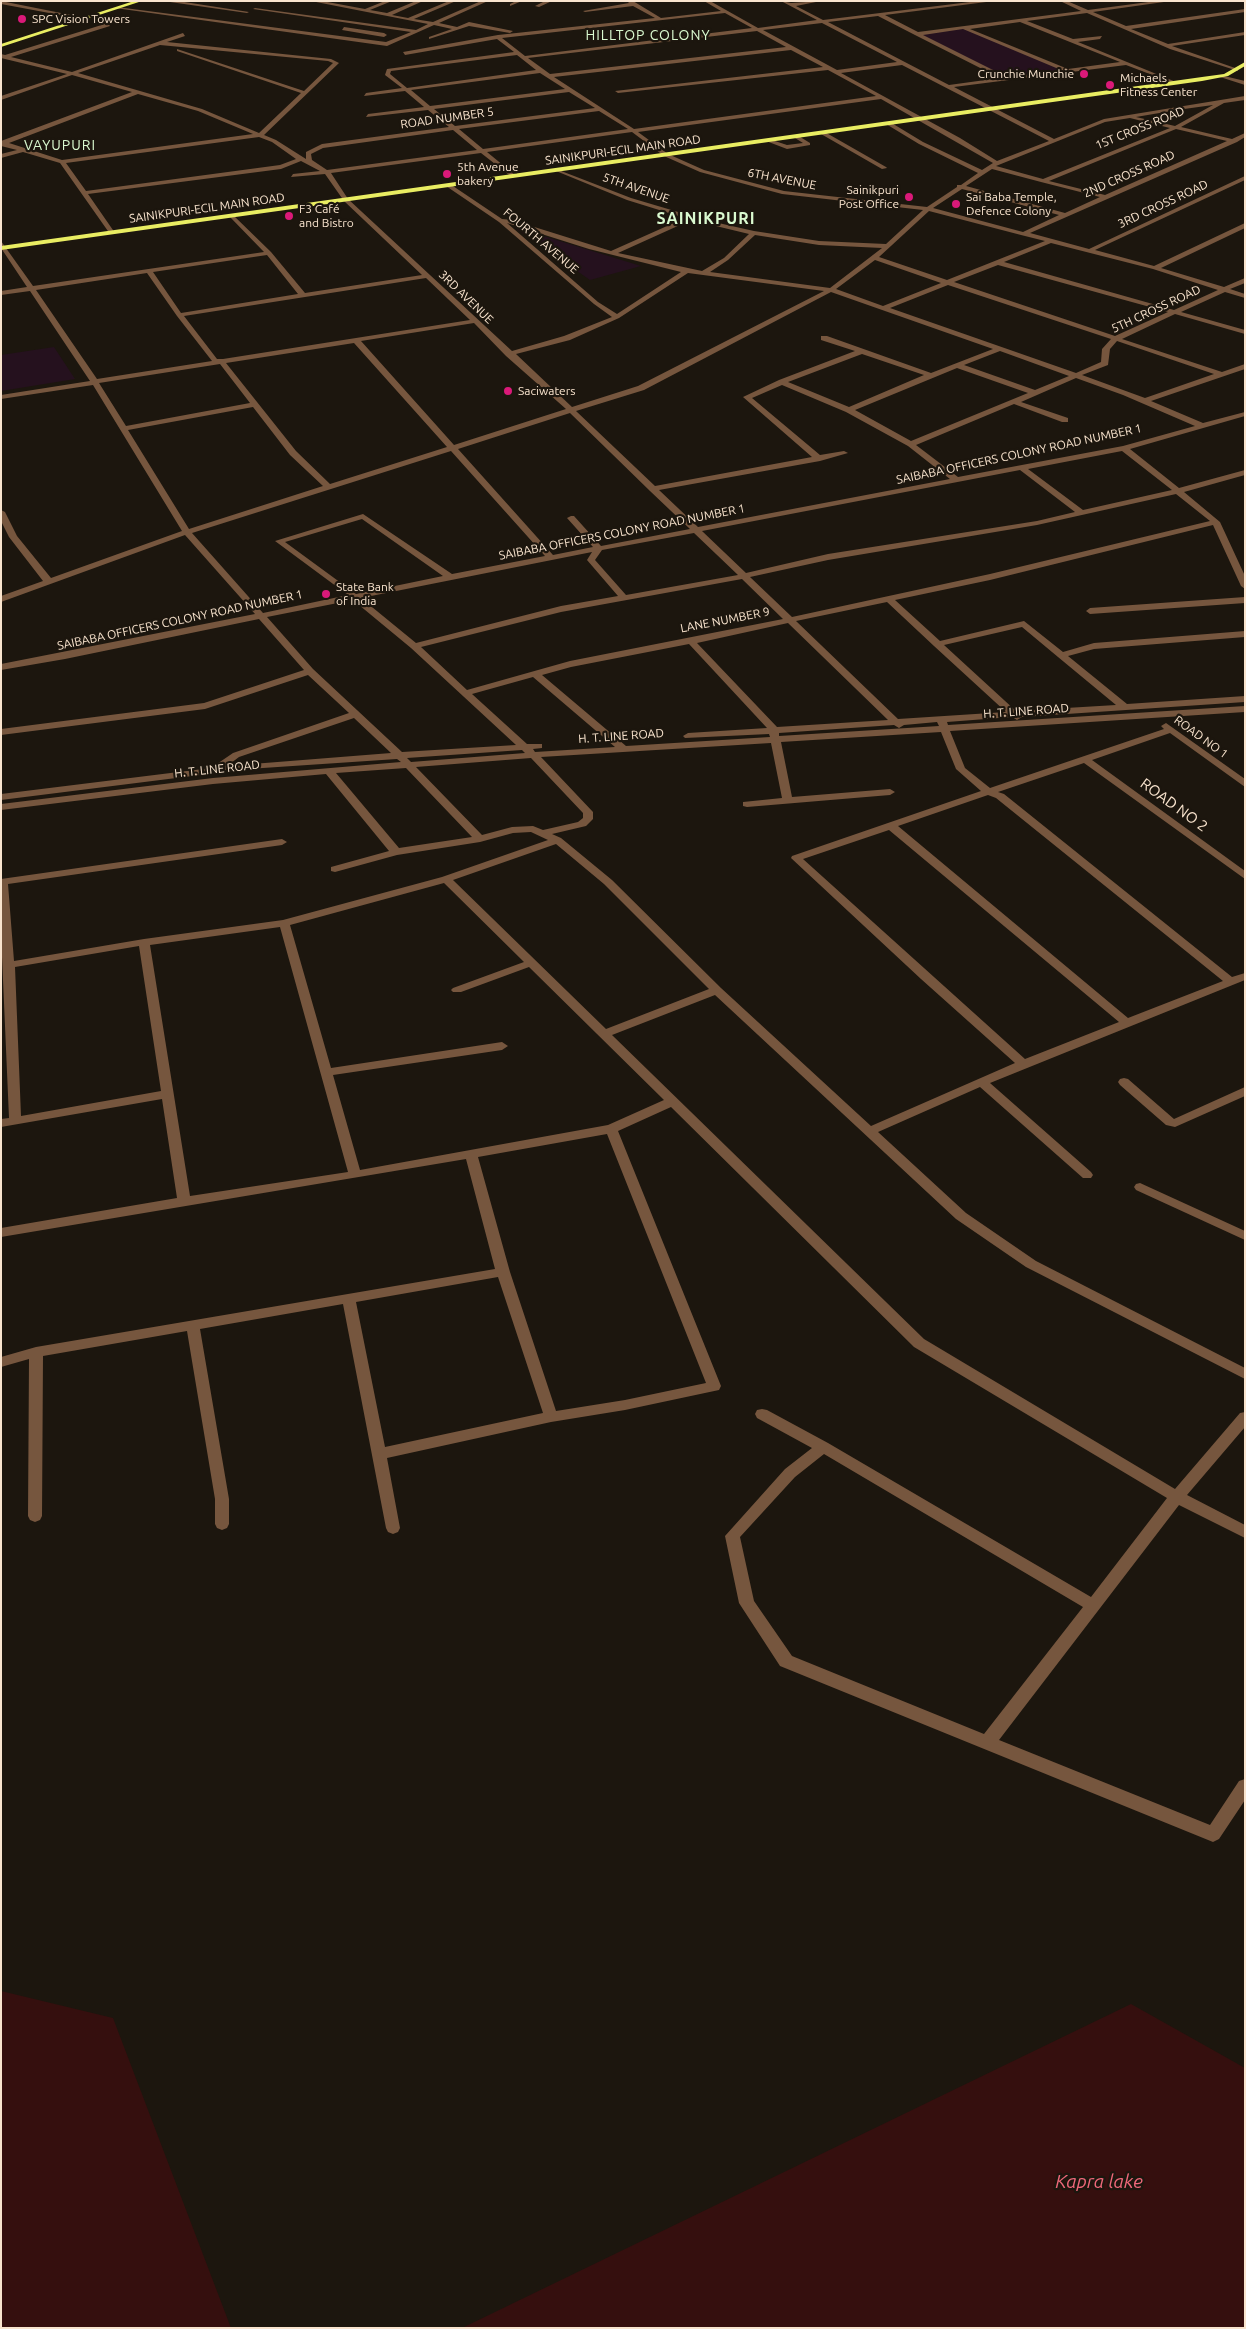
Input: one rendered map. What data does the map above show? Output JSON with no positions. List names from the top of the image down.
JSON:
{
  "streets": {
    "main road": ["SAINIKPURI-ECIL MAIN ROAD"],
    "street": [
      "ROAD NUMBER 5",
      "1ST CROSS ROAD",
      "2ND CROSS ROAD",
      "6TH AVENUE",
      "5TH AVENUE",
      "3RD CROSS ROAD",
      "FOURTH AVENUE",
      "3RD AVENUE",
      "5TH CROSS ROAD",
      "SAIBABA OFFICERS COLONY ROAD NUMBER 1",
      "LANE NUMBER 9",
      "H. T. LINE ROAD",
      "ROAD NO 1",
      "ROAD NO 2"
    ]
  },
  "crossings": [
    ["ROAD NUMBER 5", "6TH AVENUE"],
    ["SAINIKPURI-ECIL MAIN ROAD", "6TH AVENUE"],
    ["SAINIKPURI-ECIL MAIN ROAD", "5TH AVENUE"],
    ["SAINIKPURI-ECIL MAIN ROAD", "FOURTH AVENUE"],
    ["SAINIKPURI-ECIL MAIN ROAD", "3RD AVENUE"],
    ["2ND CROSS ROAD", "6TH AVENUE"],
    ["6TH AVENUE", "3RD CROSS ROAD"],
    ["6TH AVENUE", "5TH CROSS ROAD"],
    ["3RD AVENUE", "SAIBABA OFFICERS COLONY ROAD NUMBER 1"],
    ["3RD AVENUE", "LANE NUMBER 9"],
    ["3RD AVENUE", "H. T. LINE ROAD"],
    ["H. T. LINE ROAD", "ROAD NO 1"]
  ],
  "districts": ["HILLTOP COLONY", "VAYUPURI", "SAINIKPURI"],
  "water": ["Kapra lake"],
  "places": [
    "SPC Vision Towers",
    "Crunchie Munchie",
    "Michaels Fitness Center",
    "5th Avenue bakery",
    "Sainikpuri Post Office",
    "Sai Baba Temple, Defence Colony",
    "F3 Café and Bistro",
    "Saciwaters",
    "State Bank of India"
  ]
}
